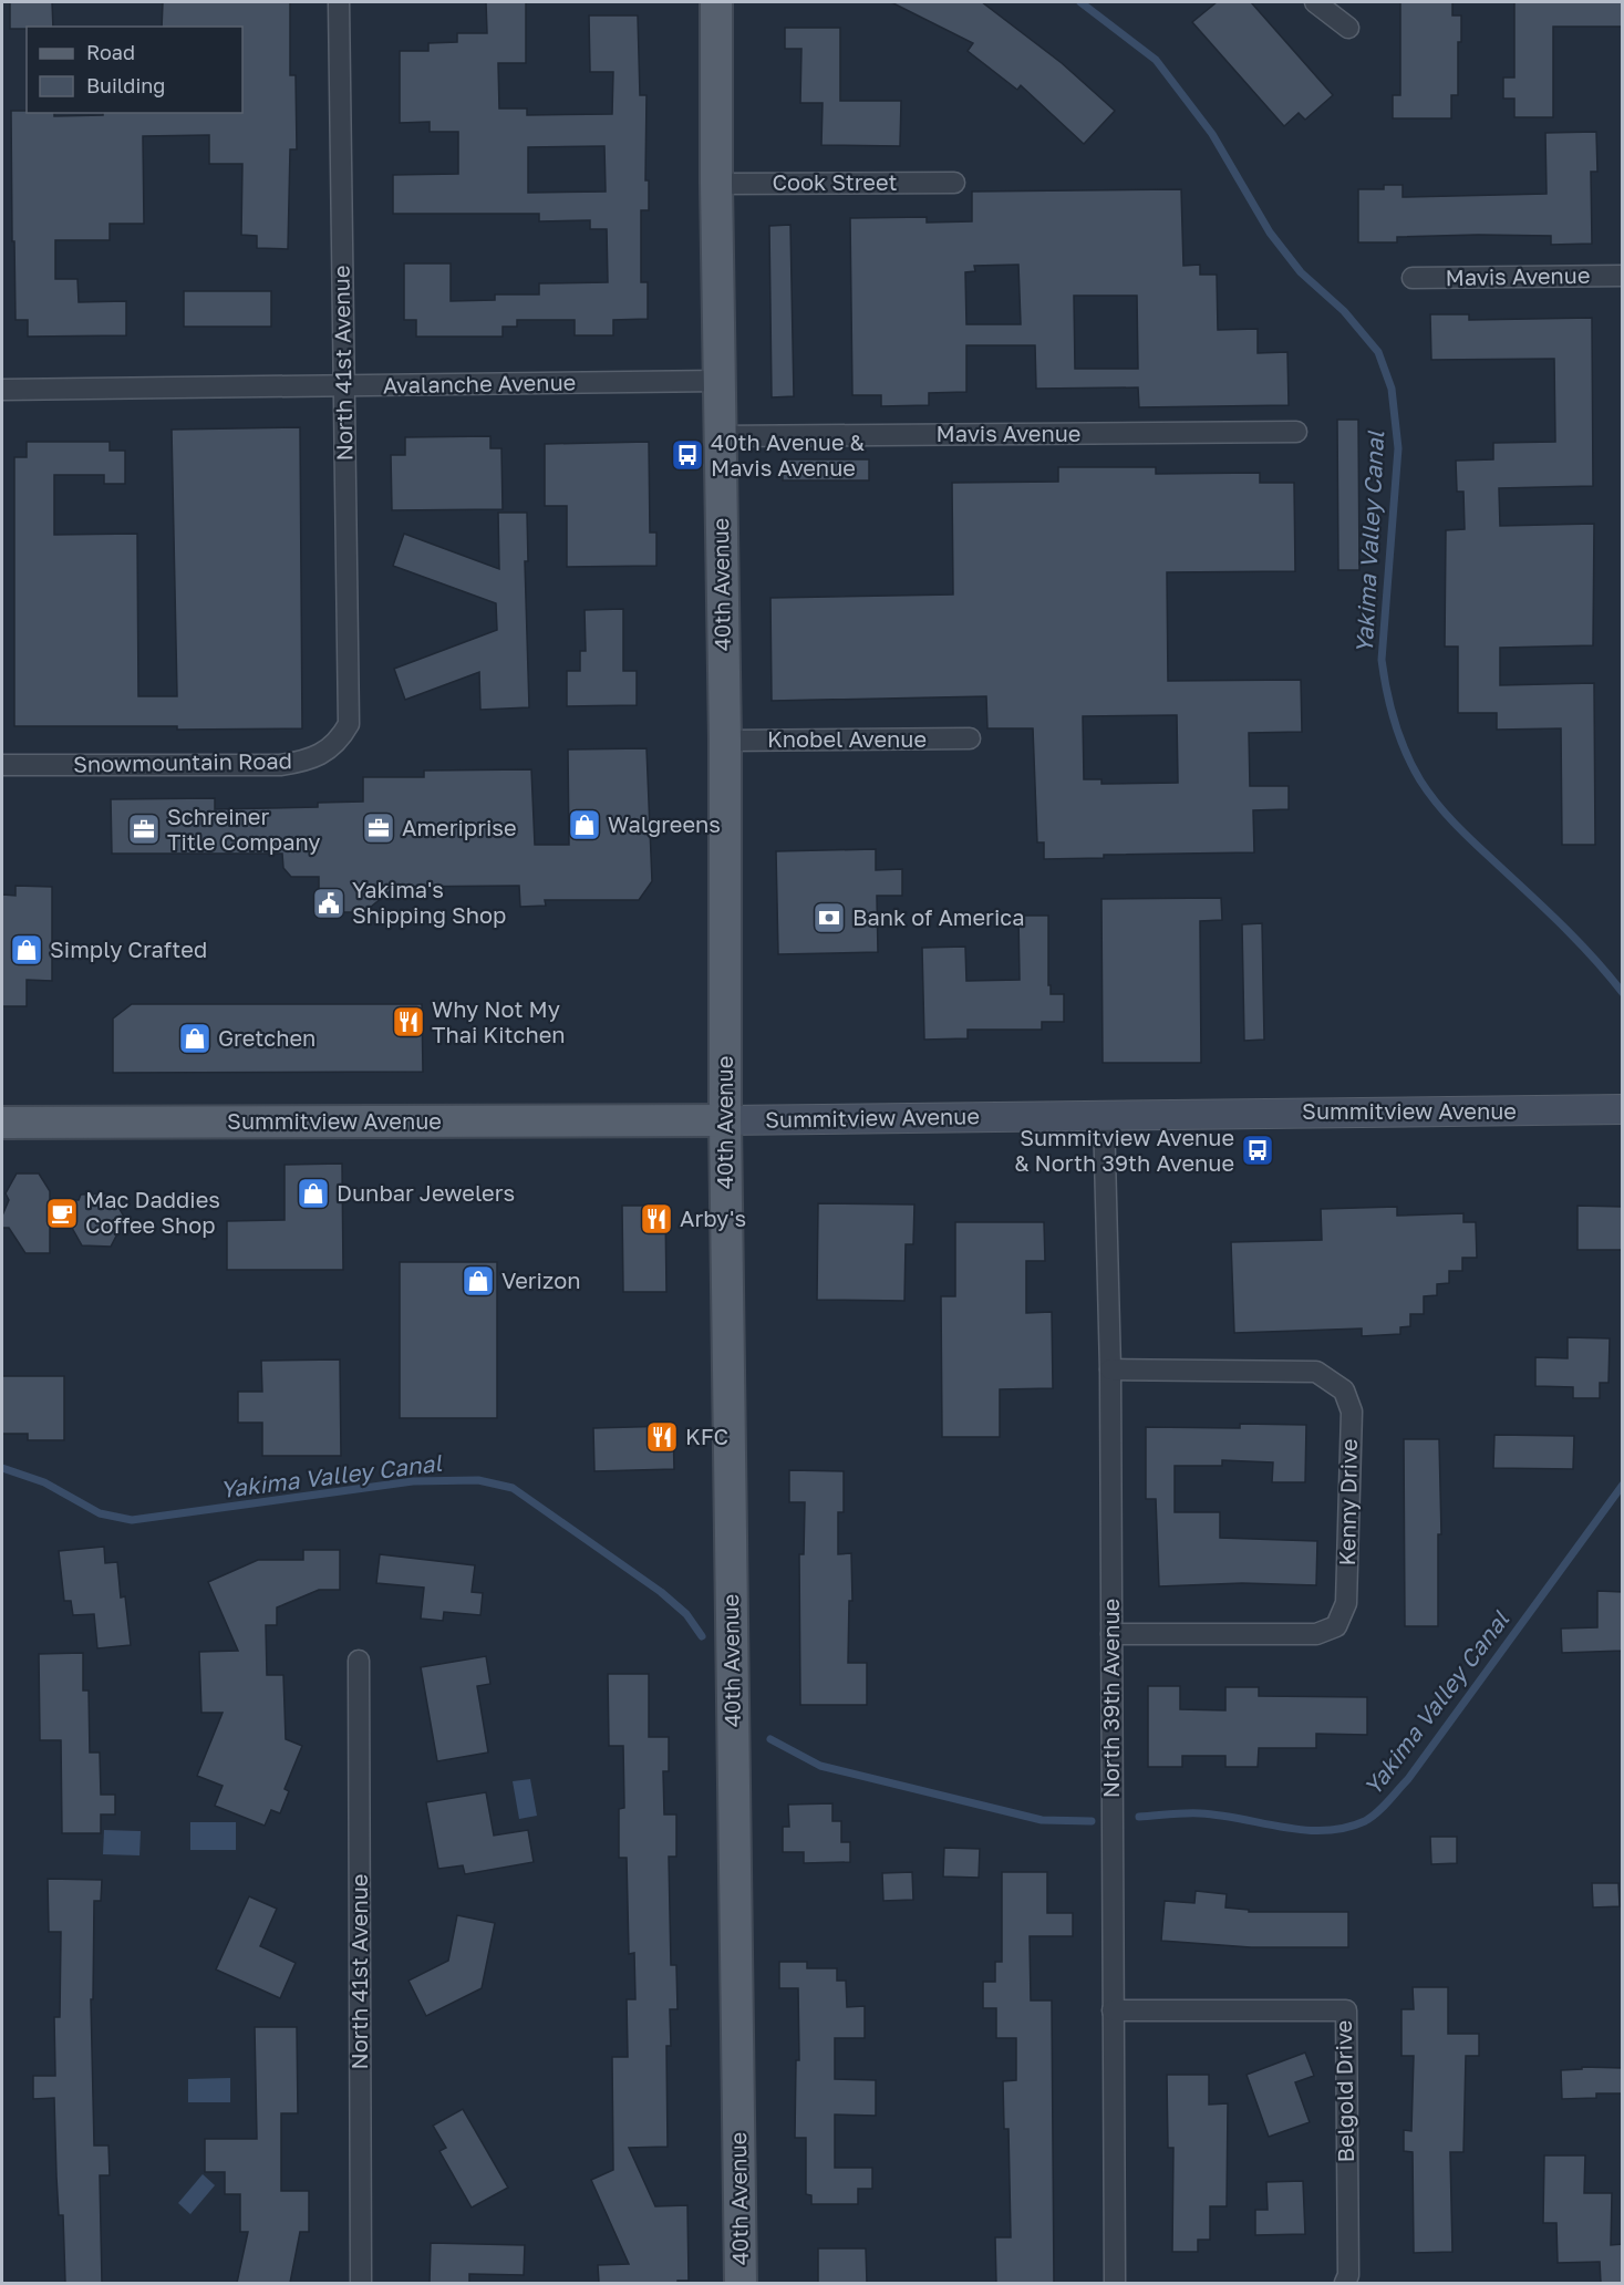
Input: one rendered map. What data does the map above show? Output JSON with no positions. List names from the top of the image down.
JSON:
{
  "streets": {
    "main road": ["40th Avenue", "Summitview Avenue"],
    "street": [
      "Cook Street",
      "Mavis Avenue",
      "North 41st Avenue",
      "Avalanche Avenue",
      "Knobel Avenue",
      "Snowmountain Road",
      "Kenny Drive",
      "North 39th Avenue",
      "Belgold Drive"
    ]
  },
  "crossings": [
    ["Cook Street", "40th Avenue"],
    ["Mavis Avenue", "40th Avenue"],
    ["North 41st Avenue", "Avalanche Avenue"],
    ["North 41st Avenue", "Snowmountain Road"],
    ["Avalanche Avenue", "40th Avenue"],
    ["40th Avenue", "Knobel Avenue"],
    ["40th Avenue", "Summitview Avenue"],
    ["Summitview Avenue", "North 39th Avenue"],
    ["Kenny Drive", "North 39th Avenue"],
    ["North 39th Avenue", "Belgold Drive"]
  ],
  "water": ["Yakima Valley Canal"],
  "places": {
    "bus stop": ["40th Avenue & Mavis Avenue", "Summitview Avenue & North 39th Avenue"],
    "shop": [
      "Walgreens",
      "Simply Crafted",
      "Gretchen",
      "Dunbar Jewelers",
      "Verizon"
    ],
    "office": ["Ameriprise", "Schreiner Title Company"],
    "public building": ["Yakima's Shipping Shop"],
    "bank": ["Bank of America"],
    "restaurant": ["Why Not My Thai Kitchen", "Arby's", "KFC"],
    "cafe": ["Mac Daddies Coffee Shop"]
  },
  "legend": ["Road", "Building"]
}
